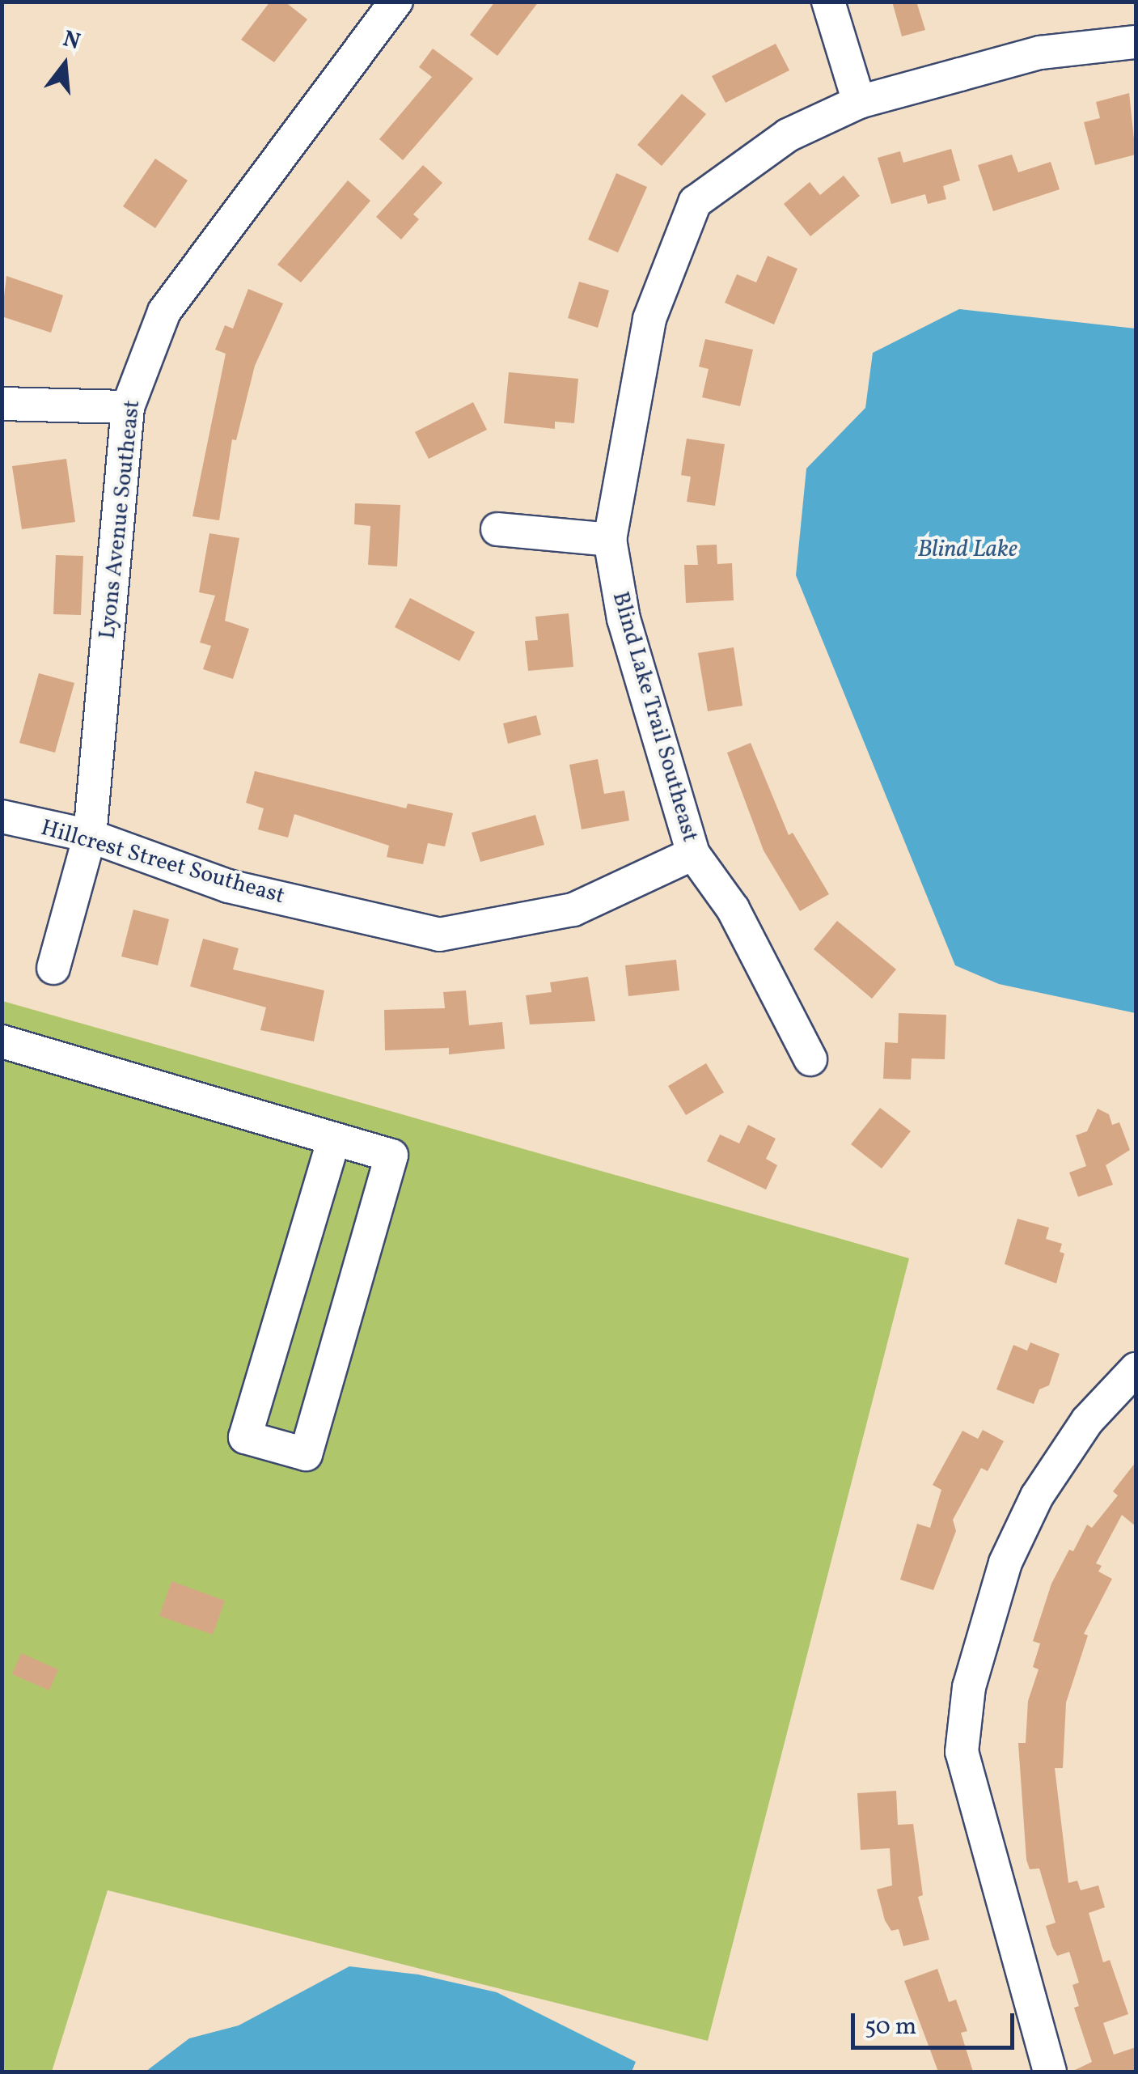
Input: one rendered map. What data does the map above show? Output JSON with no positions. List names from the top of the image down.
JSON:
{
  "streets": {
    "street": ["Lyons Avenue Southeast", "Blind Lake Trail Southeast", "Hillcrest Street Southeast"]
  },
  "crossings": [
    ["Lyons Avenue Southeast", "Hillcrest Street Southeast"],
    ["Blind Lake Trail Southeast", "Hillcrest Street Southeast"]
  ],
  "water": ["Blind Lake"],
  "scale_bar": "50 m",
  "north": "top"
}
